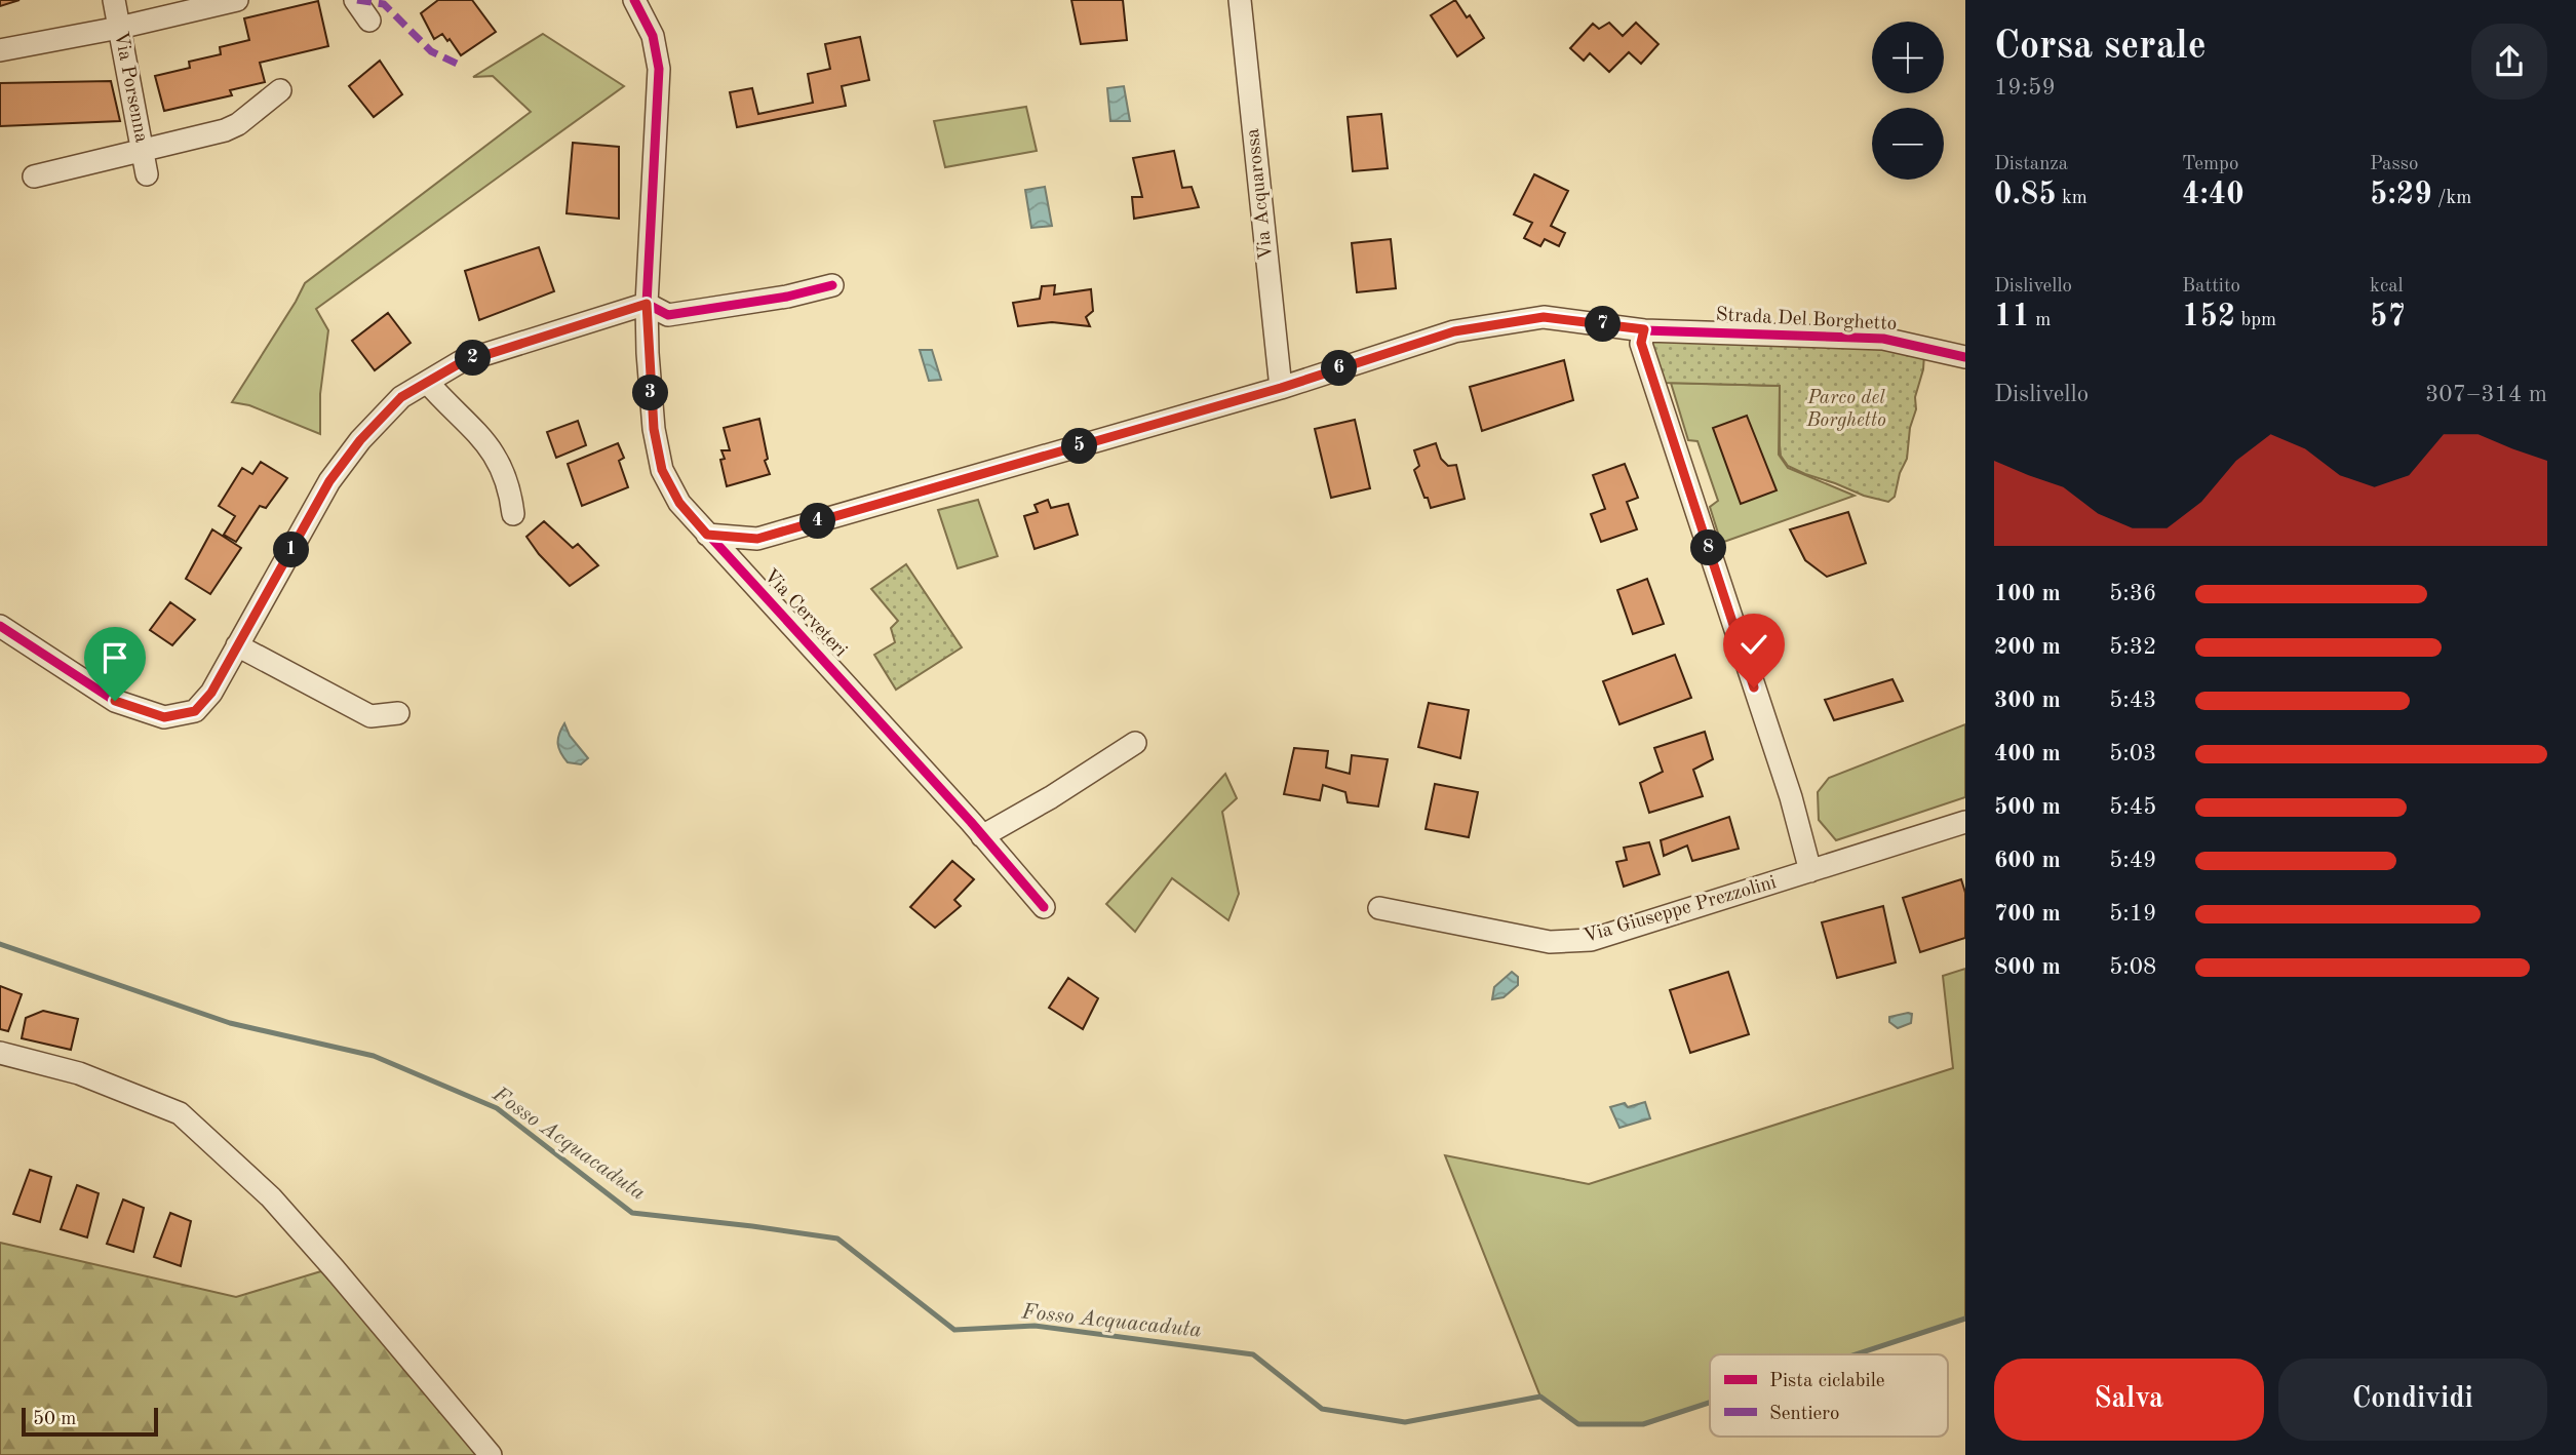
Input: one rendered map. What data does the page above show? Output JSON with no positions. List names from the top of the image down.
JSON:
{
  "streets": {
    "street": [
      "Via Porsenna",
      "Via Acquarossa",
      "Strada Del Borghetto",
      "Via Cerveteri",
      "Via Giuseppe Prezzolini"
    ]
  },
  "crossings": [
    ["Via Acquarossa", "Strada Del Borghetto"],
    ["Strada Del Borghetto", "Via Cerveteri"]
  ],
  "water": ["Fosso Acquacaduta"],
  "parks": ["Parco del Borghetto"],
  "legend": ["Pista ciclabile", "Sentiero"],
  "scale_bar": "50 m",
  "page": {
    "heading": ["Corsa serale", "19:59"],
    "map_buttons": ["+", "−"],
    "stats": [
      ["Distanza", "0.85 km"],
      ["Tempo", "4:40"],
      ["Passo", "5:29 /km"],
      ["Dislivello", "11 m"],
      ["Battito", "152 bpm"],
      ["kcal", "57"]
    ],
    "pins": [
      "7",
      "2",
      "6",
      "3",
      "5",
      "4",
      "8",
      "1"
    ],
    "chart": ["Dislivello", "307–314 m"],
    "list": [
      {
        "name": "100 m",
        "note": "5:36"
      },
      {
        "name": "200 m",
        "note": "5:32"
      },
      {
        "name": "300 m",
        "note": "5:43"
      },
      {
        "name": "400 m",
        "note": "5:03"
      },
      {
        "name": "500 m",
        "note": "5:45"
      },
      {
        "name": "600 m",
        "note": "5:49"
      },
      {
        "name": "700 m",
        "note": "5:19"
      },
      {
        "name": "800 m",
        "note": "5:08"
      }
    ],
    "buttons": ["Salva", "Condividi"],
    "scale": "50 m"
  }
}
